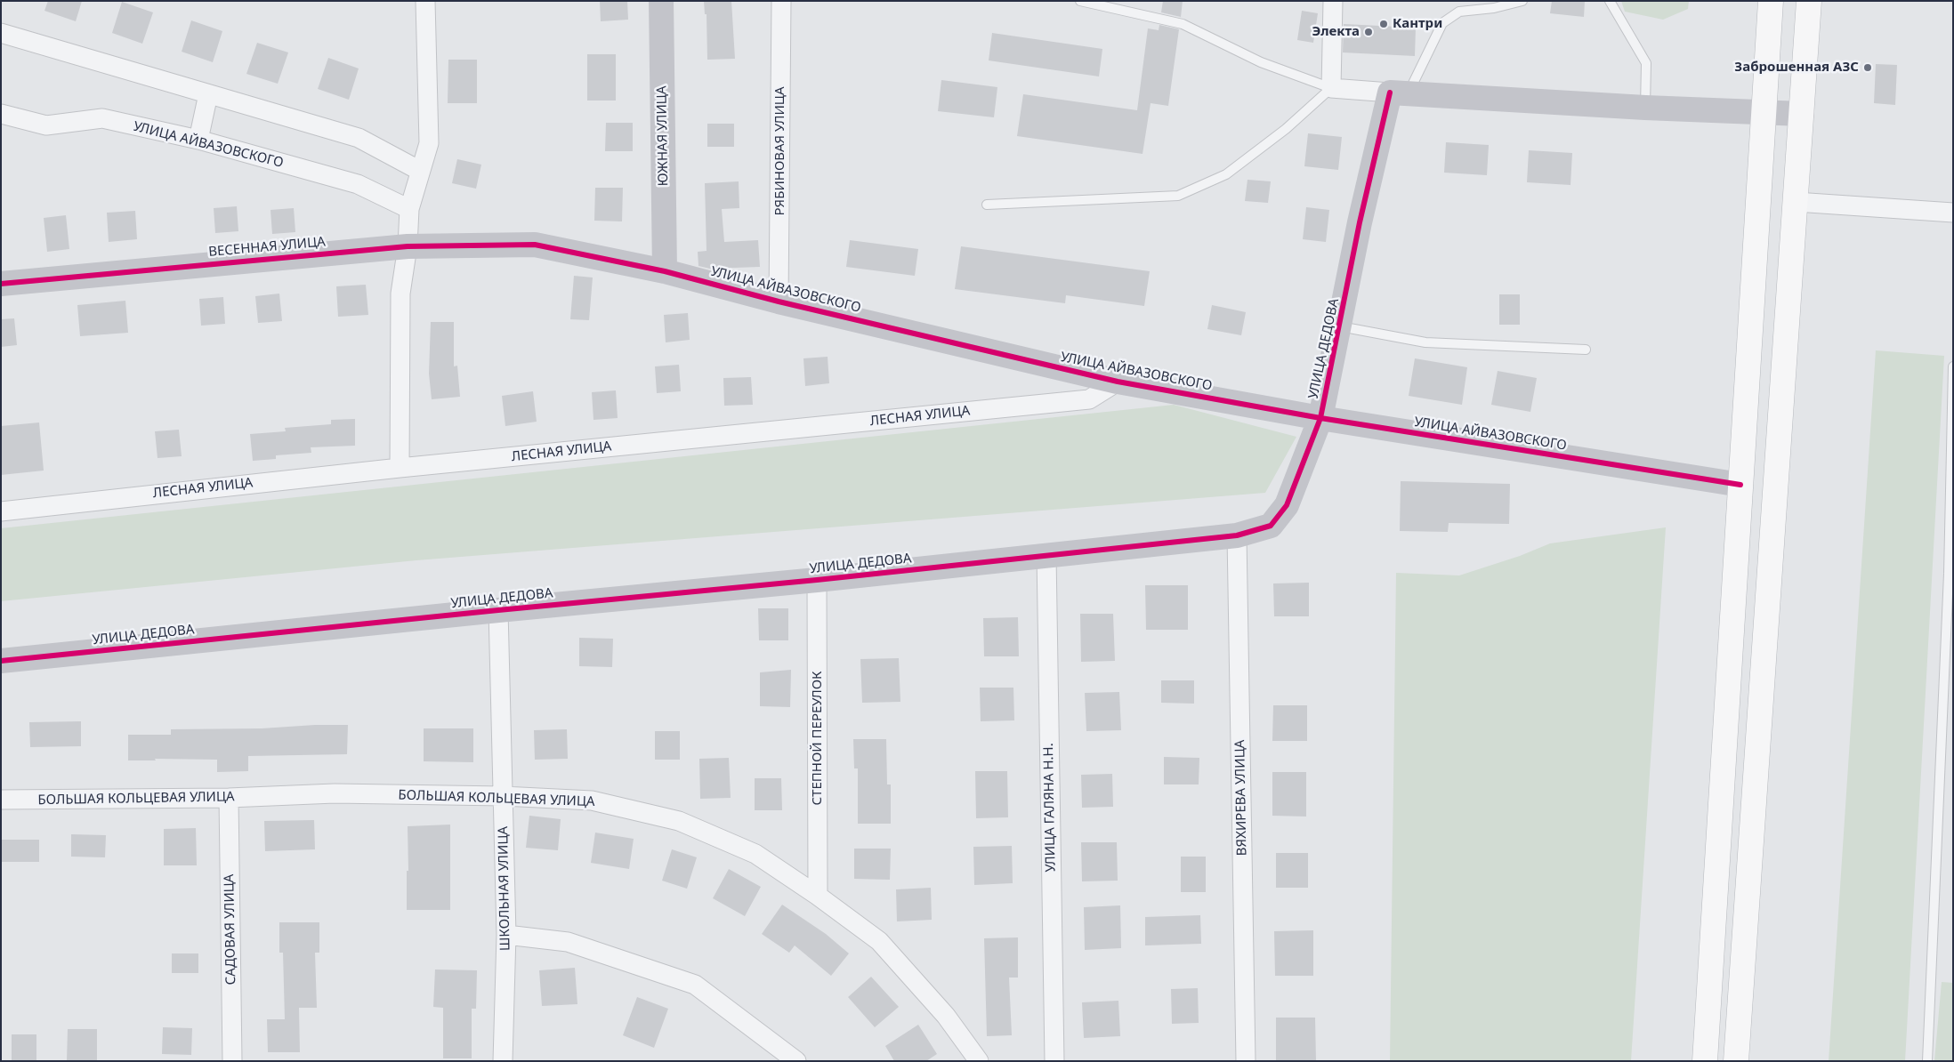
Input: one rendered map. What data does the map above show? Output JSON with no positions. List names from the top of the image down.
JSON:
{
  "streets": {
    "street": [
      "ЮЖНАЯ УЛИЦА",
      "УЛИЦА АЙВАЗОВСКОГО",
      "РЯБИНОВАЯ УЛИЦА",
      "ВЕСЕННАЯ УЛИЦА",
      "УЛИЦА ДЕДОВА",
      "ЛЕСНАЯ УЛИЦА",
      "СТЕПНОЙ ПЕРЕУЛОК",
      "ВЯХИРЕВА УЛИЦА",
      "БОЛЬШАЯ КОЛЬЦЕВАЯ УЛИЦА",
      "УЛИЦА ГАЛЯНА Н.Н.",
      "ШКОЛЬНАЯ УЛИЦА",
      "САДОВАЯ УЛИЦА"
    ]
  },
  "crossings": [
    ["ЮЖНАЯ УЛИЦА", "УЛИЦА АЙВАЗОВСКОГО"],
    ["УЛИЦА АЙВАЗОВСКОГО", "РЯБИНОВАЯ УЛИЦА"],
    ["УЛИЦА АЙВАЗОВСКОГО", "ВЕСЕННАЯ УЛИЦА"],
    ["УЛИЦА АЙВАЗОВСКОГО", "УЛИЦА ДЕДОВА"],
    ["УЛИЦА АЙВАЗОВСКОГО", "ЛЕСНАЯ УЛИЦА"],
    ["УЛИЦА ДЕДОВА", "СТЕПНОЙ ПЕРЕУЛОК"],
    ["УЛИЦА ДЕДОВА", "ВЯХИРЕВА УЛИЦА"],
    ["УЛИЦА ДЕДОВА", "УЛИЦА ГАЛЯНА Н.Н."],
    ["УЛИЦА ДЕДОВА", "ШКОЛЬНАЯ УЛИЦА"],
    ["СТЕПНОЙ ПЕРЕУЛОК", "БОЛЬШАЯ КОЛЬЦЕВАЯ УЛИЦА"],
    ["БОЛЬШАЯ КОЛЬЦЕВАЯ УЛИЦА", "ШКОЛЬНАЯ УЛИЦА"],
    ["БОЛЬШАЯ КОЛЬЦЕВАЯ УЛИЦА", "САДОВАЯ УЛИЦА"]
  ],
  "places": ["Кантри", "Электа", "Заброшенная АЗС"]
}
